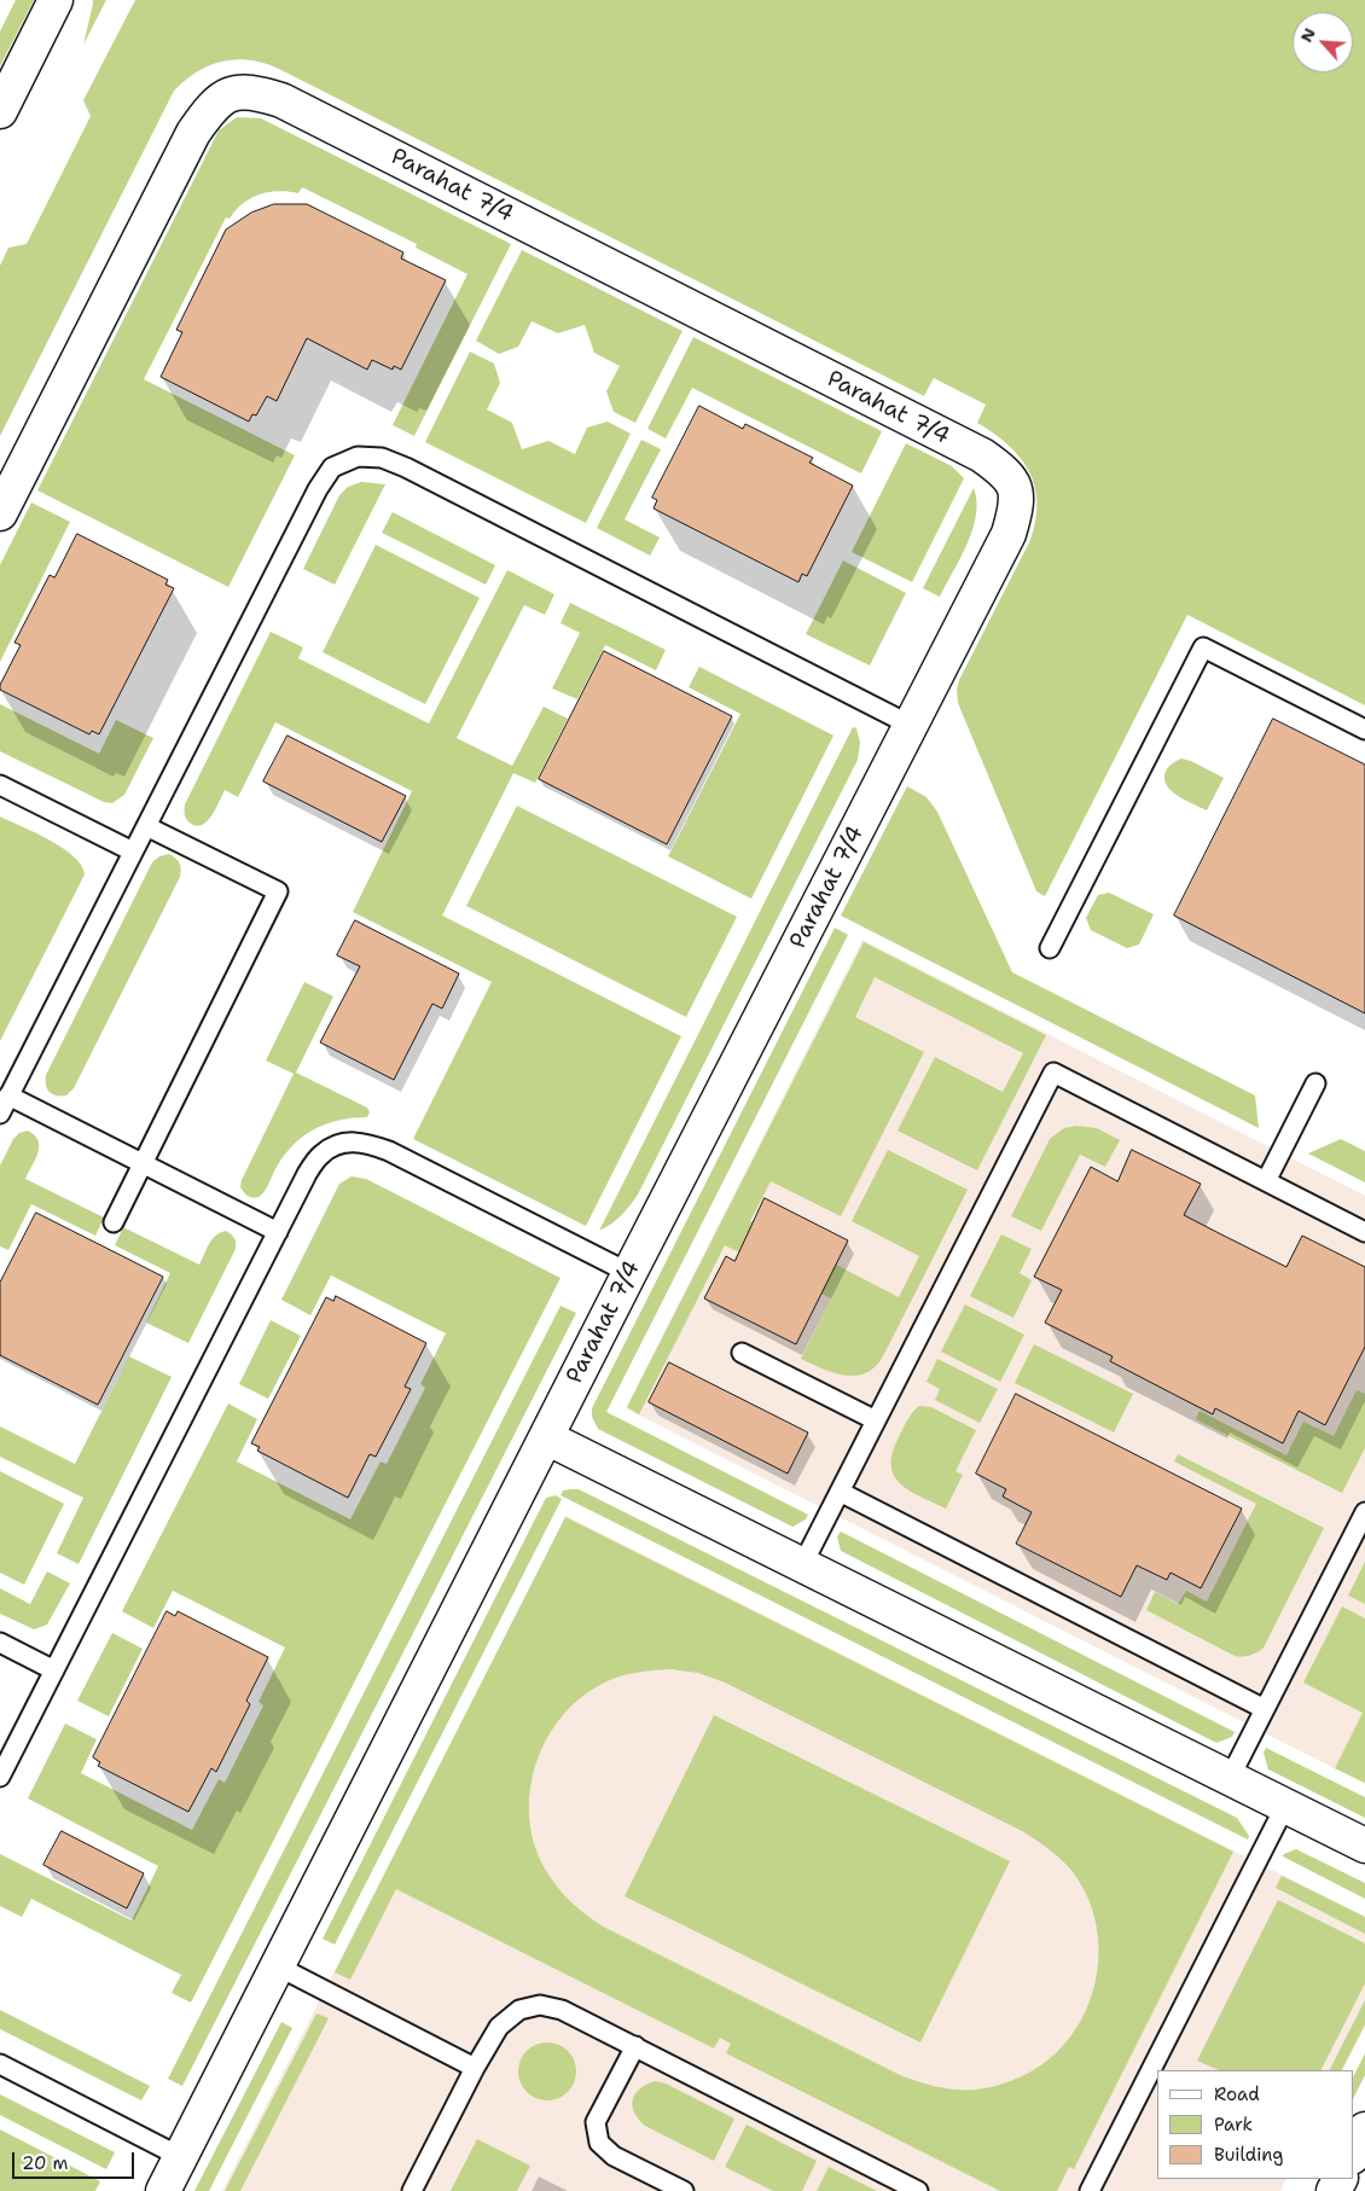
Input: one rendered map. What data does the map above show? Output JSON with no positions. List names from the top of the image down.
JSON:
{
  "streets": {
    "street": ["Parahat 7/4"]
  },
  "legend": ["Road", "Park", "Building"],
  "scale_bar": "20 m",
  "north": "top left"
}
